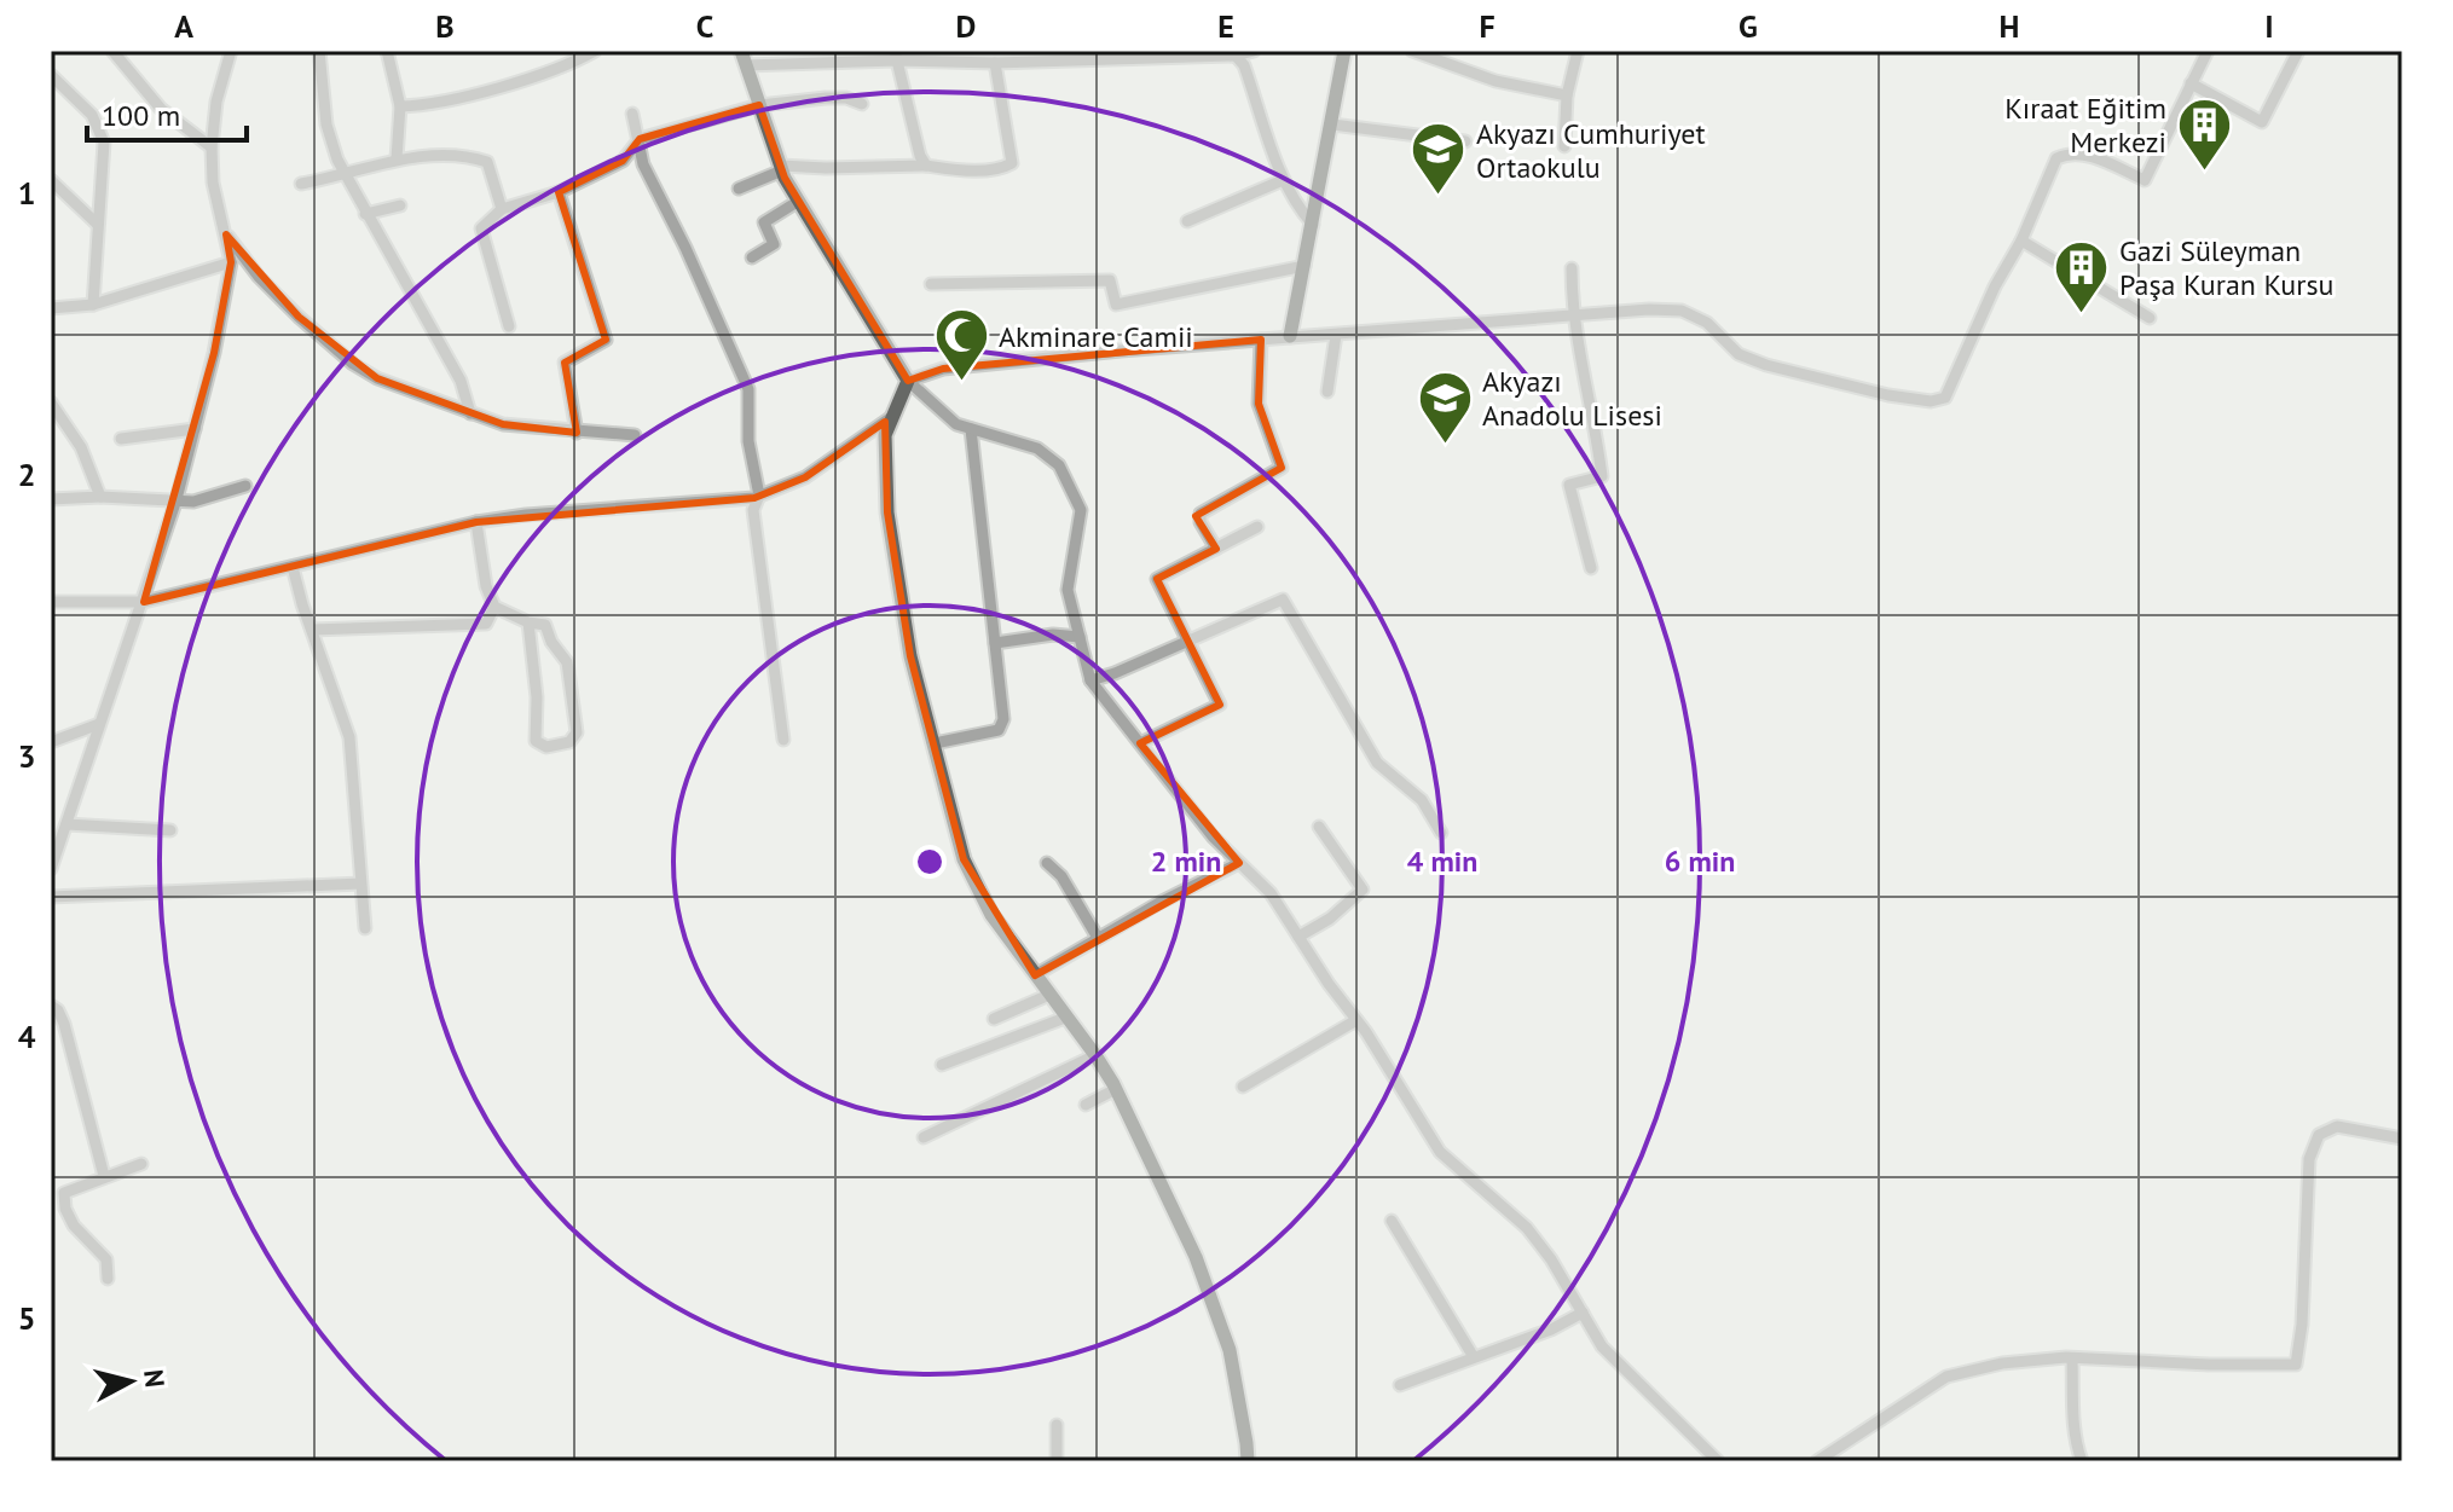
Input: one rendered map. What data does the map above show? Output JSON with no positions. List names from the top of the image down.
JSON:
{
  "places": {
    "building": ["Kıraat Eğitim Merkezi", "Gazi Süleyman Paşa Kuran Kursu"],
    "school or university": ["Akyazı Cumhuriyet Ortaokulu", "Akyazı Anadolu Lisesi"],
    "mosque": ["Akminare Camii"]
  },
  "scale_bar": "100 m",
  "north": "right",
  "grid": {
    "columns": [
      "A",
      "B",
      "C",
      "D",
      "E",
      "F",
      "G",
      "H",
      "I"
    ],
    "rows": [
      "1",
      "2",
      "3",
      "4",
      "5"
    ]
  },
  "rings": ["2 min", "4 min", "6 min"]
}
